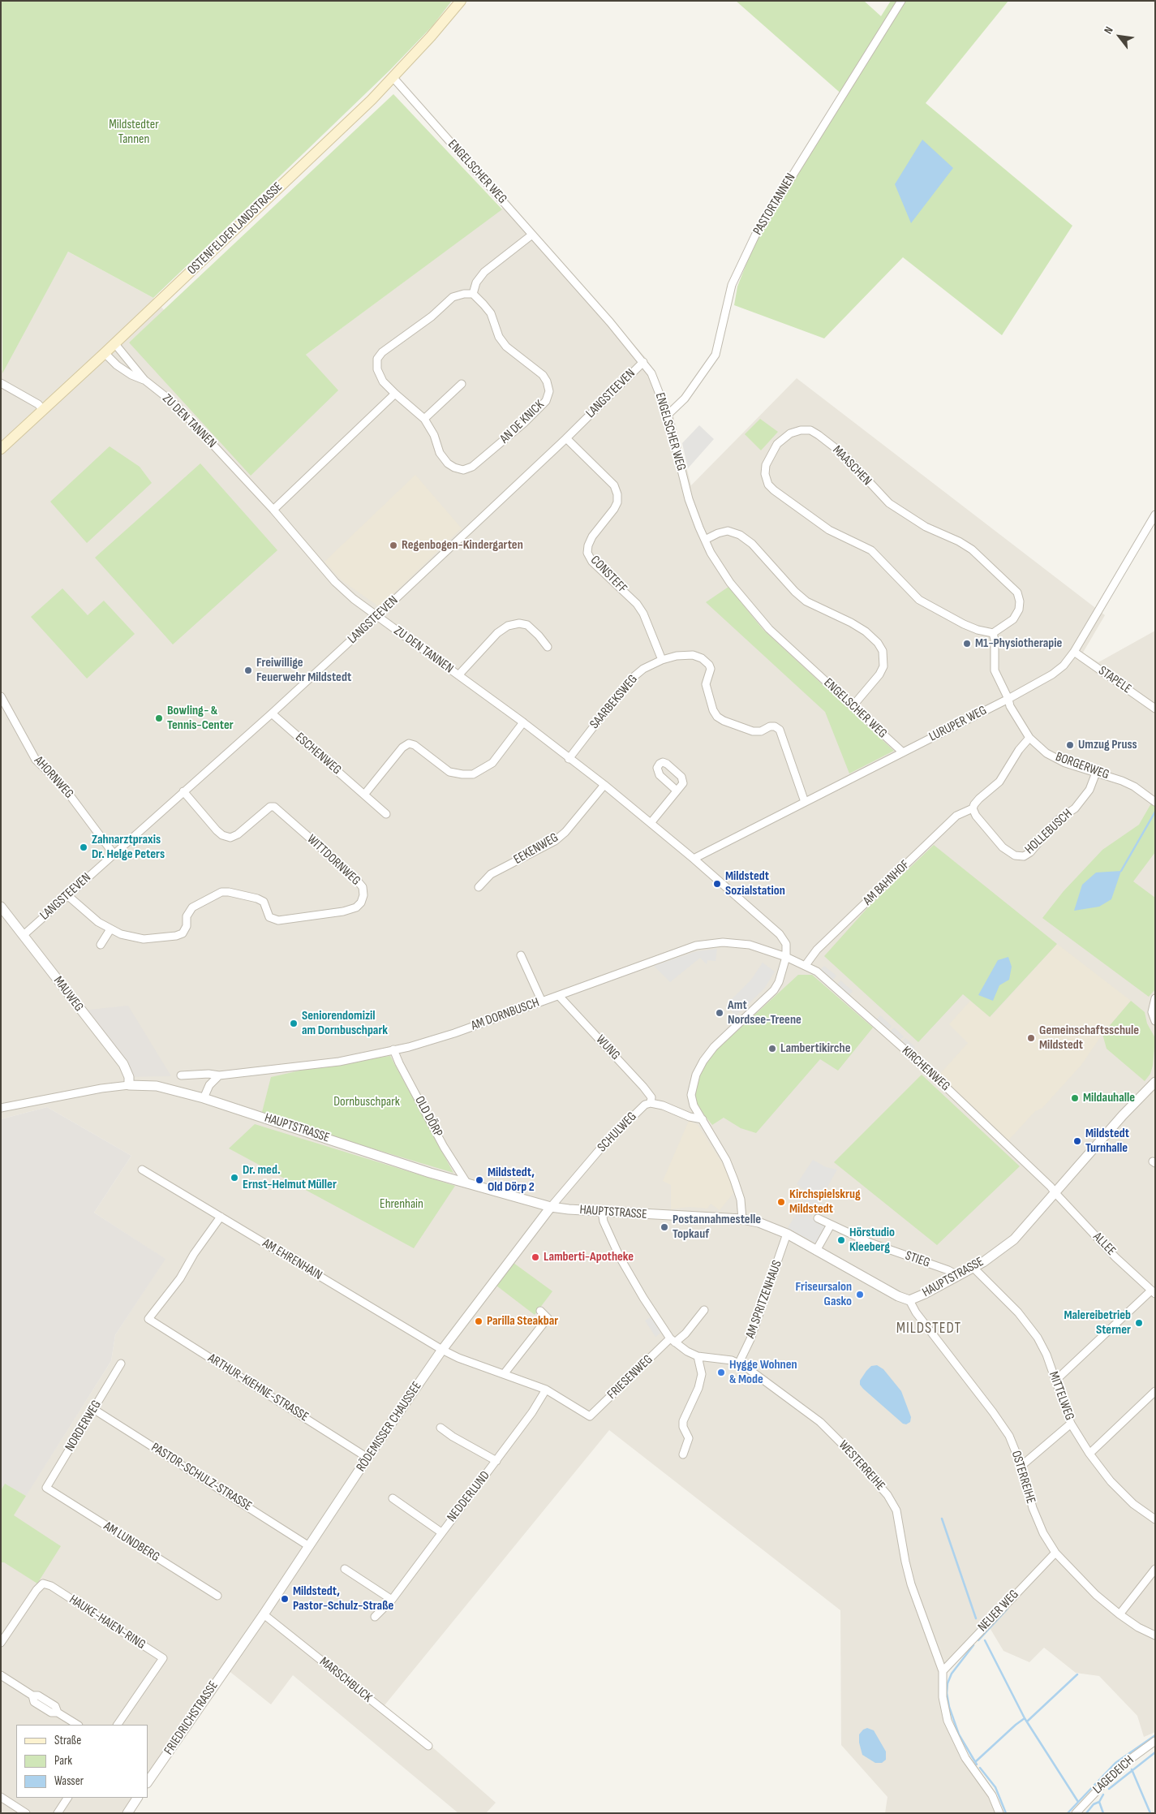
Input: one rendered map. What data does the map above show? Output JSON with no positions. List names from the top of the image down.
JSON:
{
  "streets": {
    "main road": ["OSTENFELDER LANDSTRASSE"],
    "street": [
      "ENGELSCHER WEG",
      "PASTORTANNEN",
      "LANGSTEEVEN",
      "ZU DEN TANNEN",
      "AN DE KNICK",
      "MAASCHEN",
      "CONSTEFF",
      "STAPELE",
      "SAARBEKSWEG",
      "LURUPER WEG",
      "ESCHENWEG",
      "BORGERWEG",
      "AHORNWEG",
      "HOLLEBUSCH",
      "EEKENWEG",
      "WITTDORNWEG",
      "AM BAHNHOF",
      "MAUWEG",
      "AM DORNBUSCH",
      "WUNG",
      "KIRCHENWEG",
      "OLD DÖRP",
      "HAUPTSTRASSE",
      "SCHULWEG",
      "ALLEE",
      "AM EHRENHAIN",
      "STIEG",
      "AM SPRITZENHAUS",
      "FRIESENWEG",
      "ARTHUR-KIEHNE-STRASSE",
      "MITTELWEG",
      "NORDERWEG",
      "RÖDEMISSER CHAUSSEE",
      "WESTERREIHE",
      "PASTOR-SCHULZ-STRASSE",
      "OSTERREIHE",
      "NEDDERLUND",
      "AM LUNDBERG",
      "NEUER WEG",
      "HAUKE-HAIEN-RING",
      "MARSCHBLICK",
      "FRIEDRICHSTRASSE",
      "LAGEDEICH"
    ]
  },
  "crossings": [
    ["ENGELSCHER WEG", "PASTORTANNEN"],
    ["ENGELSCHER WEG", "OSTENFELDER LANDSTRASSE"],
    ["ENGELSCHER WEG", "LANGSTEEVEN"],
    ["ENGELSCHER WEG", "LURUPER WEG"],
    ["OSTENFELDER LANDSTRASSE", "ZU DEN TANNEN"],
    ["LANGSTEEVEN", "ZU DEN TANNEN"],
    ["LANGSTEEVEN", "CONSTEFF"],
    ["LANGSTEEVEN", "ESCHENWEG"],
    ["LANGSTEEVEN", "AHORNWEG"],
    ["LANGSTEEVEN", "WITTDORNWEG"],
    ["LANGSTEEVEN", "MAUWEG"],
    ["ZU DEN TANNEN", "SAARBEKSWEG"],
    ["ZU DEN TANNEN", "LURUPER WEG"],
    ["ZU DEN TANNEN", "EEKENWEG"],
    ["CONSTEFF", "SAARBEKSWEG"],
    ["STAPELE", "LURUPER WEG"],
    ["SAARBEKSWEG", "LURUPER WEG"],
    ["LURUPER WEG", "BORGERWEG"],
    ["BORGERWEG", "HOLLEBUSCH"],
    ["HOLLEBUSCH", "AM BAHNHOF"],
    ["AM BAHNHOF", "KIRCHENWEG"],
    ["MAUWEG", "HAUPTSTRASSE"],
    ["AM DORNBUSCH", "WUNG"],
    ["AM DORNBUSCH", "KIRCHENWEG"],
    ["AM DORNBUSCH", "OLD DÖRP"],
    ["WUNG", "SCHULWEG"],
    ["KIRCHENWEG", "HAUPTSTRASSE"],
    ["KIRCHENWEG", "ALLEE"],
    ["OLD DÖRP", "HAUPTSTRASSE"],
    ["HAUPTSTRASSE", "SCHULWEG"],
    ["HAUPTSTRASSE", "ALLEE"],
    ["HAUPTSTRASSE", "STIEG"],
    ["HAUPTSTRASSE", "AM SPRITZENHAUS"],
    ["HAUPTSTRASSE", "MITTELWEG"],
    ["HAUPTSTRASSE", "RÖDEMISSER CHAUSSEE"],
    ["HAUPTSTRASSE", "WESTERREIHE"],
    ["HAUPTSTRASSE", "OSTERREIHE"],
    ["SCHULWEG", "RÖDEMISSER CHAUSSEE"],
    ["AM EHRENHAIN", "FRIESENWEG"],
    ["AM EHRENHAIN", "ARTHUR-KIEHNE-STRASSE"],
    ["AM EHRENHAIN", "RÖDEMISSER CHAUSSEE"],
    ["AM EHRENHAIN", "NEDDERLUND"],
    ["AM SPRITZENHAUS", "WESTERREIHE"],
    ["FRIESENWEG", "WESTERREIHE"],
    ["ARTHUR-KIEHNE-STRASSE", "RÖDEMISSER CHAUSSEE"],
    ["NORDERWEG", "PASTOR-SCHULZ-STRASSE"],
    ["NORDERWEG", "AM LUNDBERG"],
    ["RÖDEMISSER CHAUSSEE", "PASTOR-SCHULZ-STRASSE"],
    ["RÖDEMISSER CHAUSSEE", "MARSCHBLICK"],
    ["RÖDEMISSER CHAUSSEE", "FRIEDRICHSTRASSE"],
    ["WESTERREIHE", "NEUER WEG"],
    ["OSTERREIHE", "NEUER WEG"]
  ],
  "districts": ["MILDSTEDT"],
  "parks": ["Mildstedter Tannen", "Dornbuschpark", "Ehrenhain"],
  "places": [
    "Regenbogen-Kindergarten",
    "M1-Physiotherapie",
    "Freiwillige Feuerwehr Mildstedt",
    "Bowling- & Tennis-Center",
    "Umzug Pruss",
    "Zahnarztpraxis Dr. Helge Peters",
    "Mildstedt Sozialstation",
    "Amt Nordsee-Treene",
    "Seniorendomizil am Dornbuschpark",
    "Gemeinschaftsschule Mildstedt",
    "Lambertikirche",
    "Mildauhalle",
    "Mildstedt Turnhalle",
    "Dr. med. Ernst-Helmut Müller",
    "Mildstedt, Old Dörp 2",
    "Kirchspielskrug Mildstedt",
    "Postannahmestelle Topkauf",
    "Hörstudio Kleeberg",
    "Lamberti-Apotheke",
    "Friseursalon Gasko",
    "Parilla Steakbar",
    "Malereibetrieb Sterner",
    "Hygge Wohnen & Mode",
    "Mildstedt, Pastor-Schulz-Straße"
  ],
  "legend": ["Straße", "Park", "Wasser"],
  "north": "top left"
}
